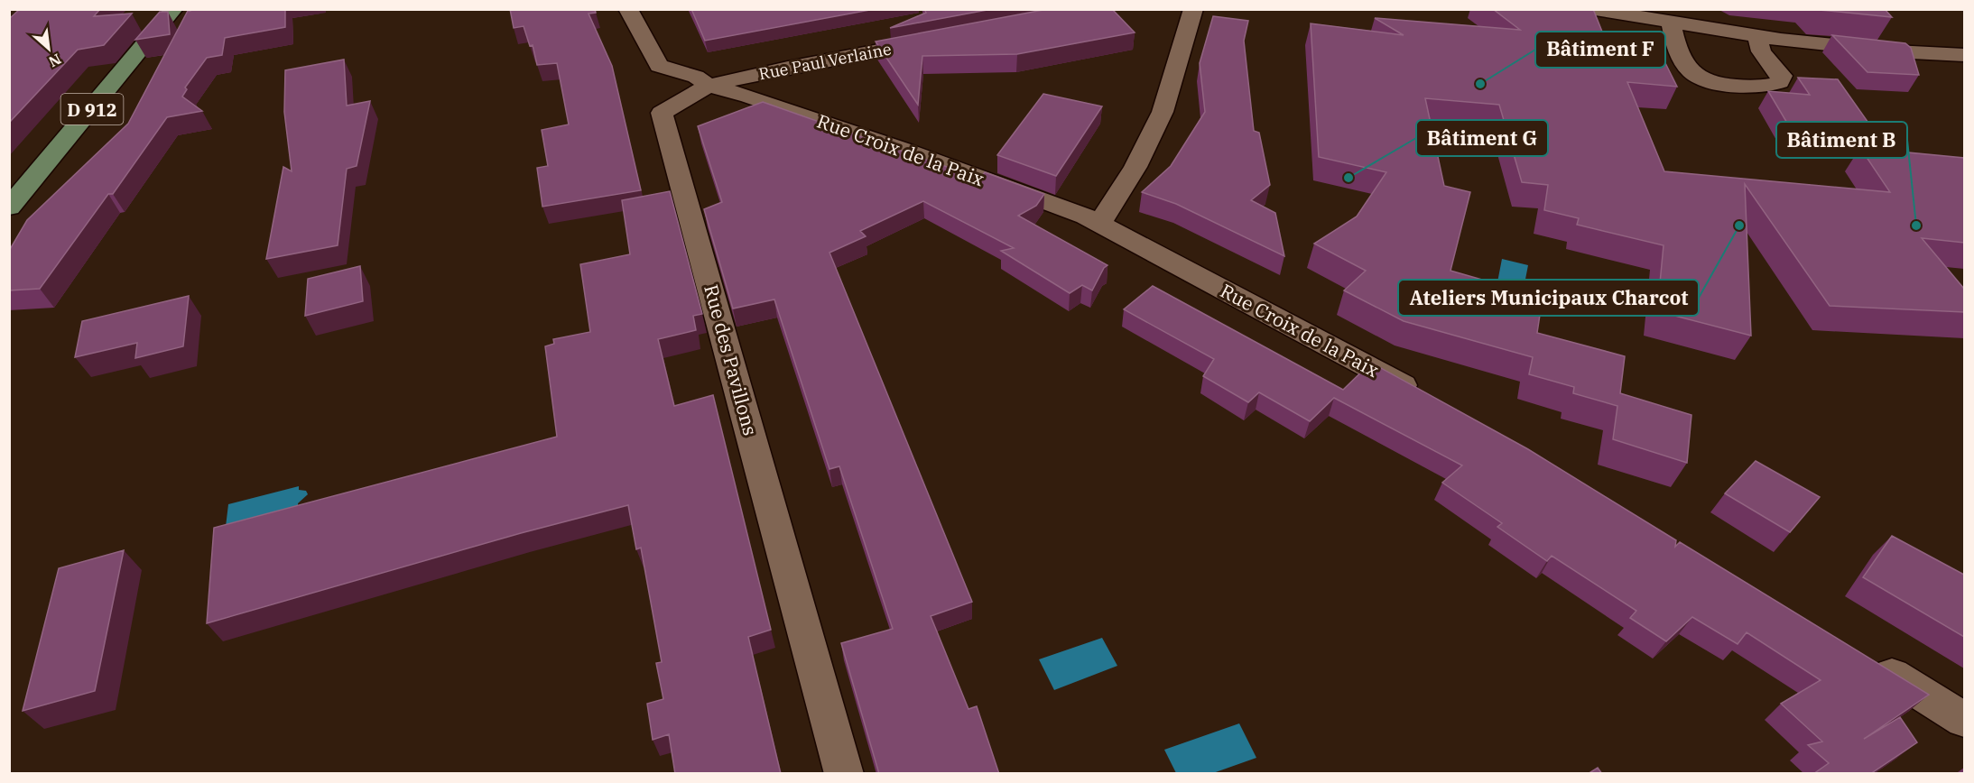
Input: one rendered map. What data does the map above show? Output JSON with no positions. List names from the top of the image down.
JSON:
{
  "streets": {
    "main road": ["D 912"],
    "street": ["Rue Paul Verlaine", "Rue Croix de la Paix", "Rue des Pavillons"]
  },
  "crossings": [
    ["Rue Paul Verlaine", "Rue Croix de la Paix"],
    ["Rue Paul Verlaine", "Rue des Pavillons"],
    ["Rue Croix de la Paix", "Rue des Pavillons"]
  ],
  "places": [
    "Bâtiment F",
    "Bâtiment G",
    "Ateliers Municipaux Charcot",
    "Bâtiment B"
  ],
  "north": "bottom right"
}
